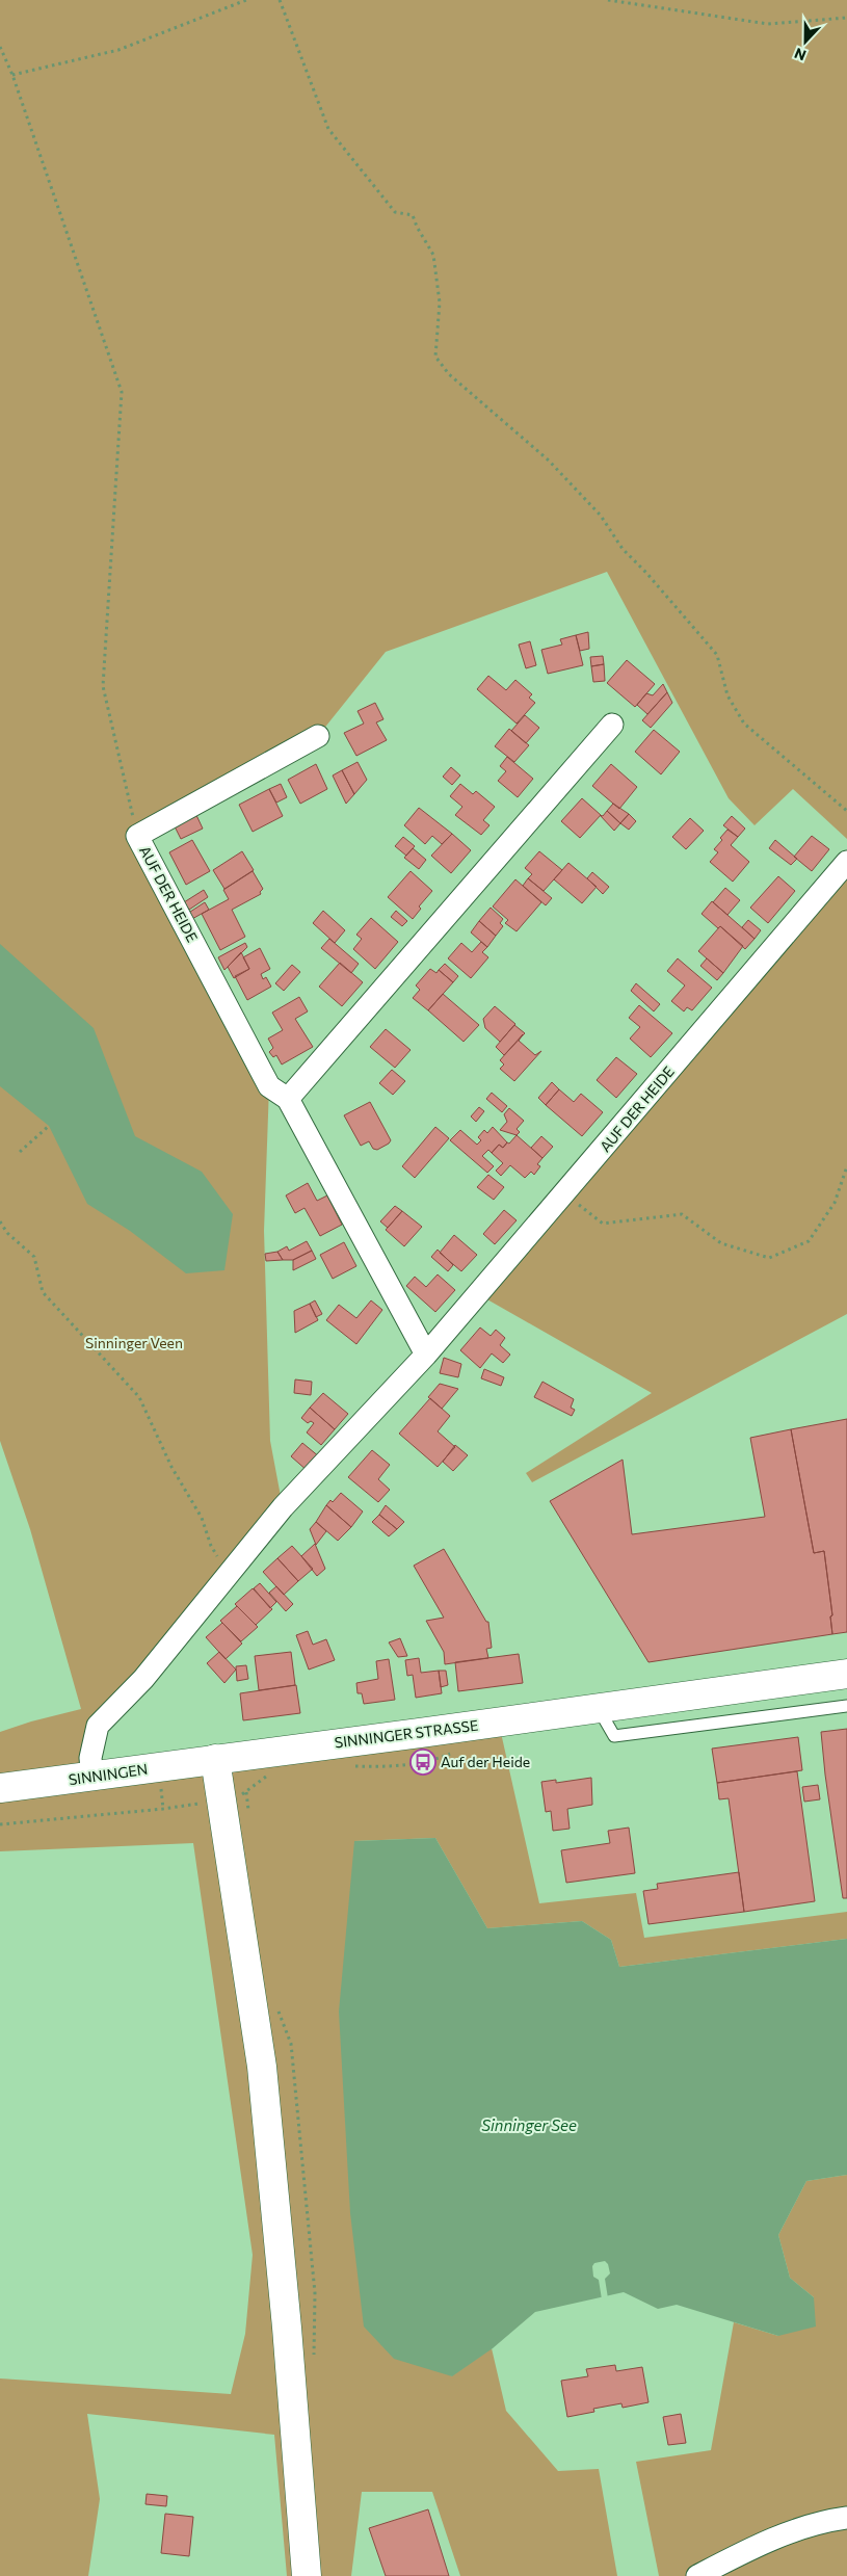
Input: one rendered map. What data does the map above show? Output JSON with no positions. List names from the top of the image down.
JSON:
{
  "streets": {
    "main road": ["SINNINGER STRASSE", "SINNINGEN"],
    "street": ["AUF DER HEIDE"]
  },
  "crossings": [
    ["AUF DER HEIDE", "SINNINGEN"],
    ["SINNINGER STRASSE", "SINNINGEN"]
  ],
  "water": ["Sinninger See"],
  "parks": ["Sinninger Veen"],
  "places": {
    "bus stop": ["Auf der Heide"]
  },
  "north": "bottom"
}
